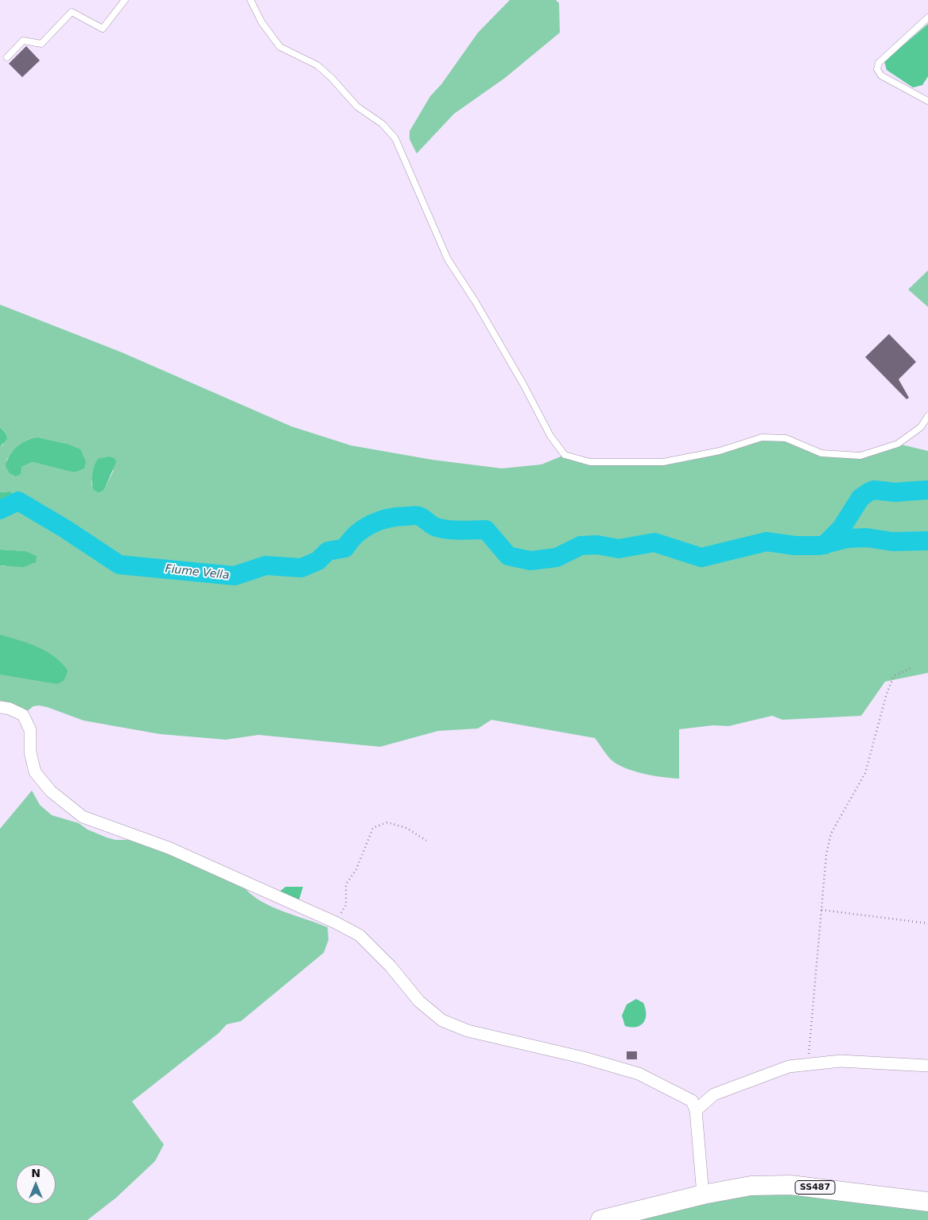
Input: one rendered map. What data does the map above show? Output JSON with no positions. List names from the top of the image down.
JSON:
{
  "streets": {
    "main road": ["SS487"]
  },
  "water": ["Fiume Vella"],
  "north": "top"
}
